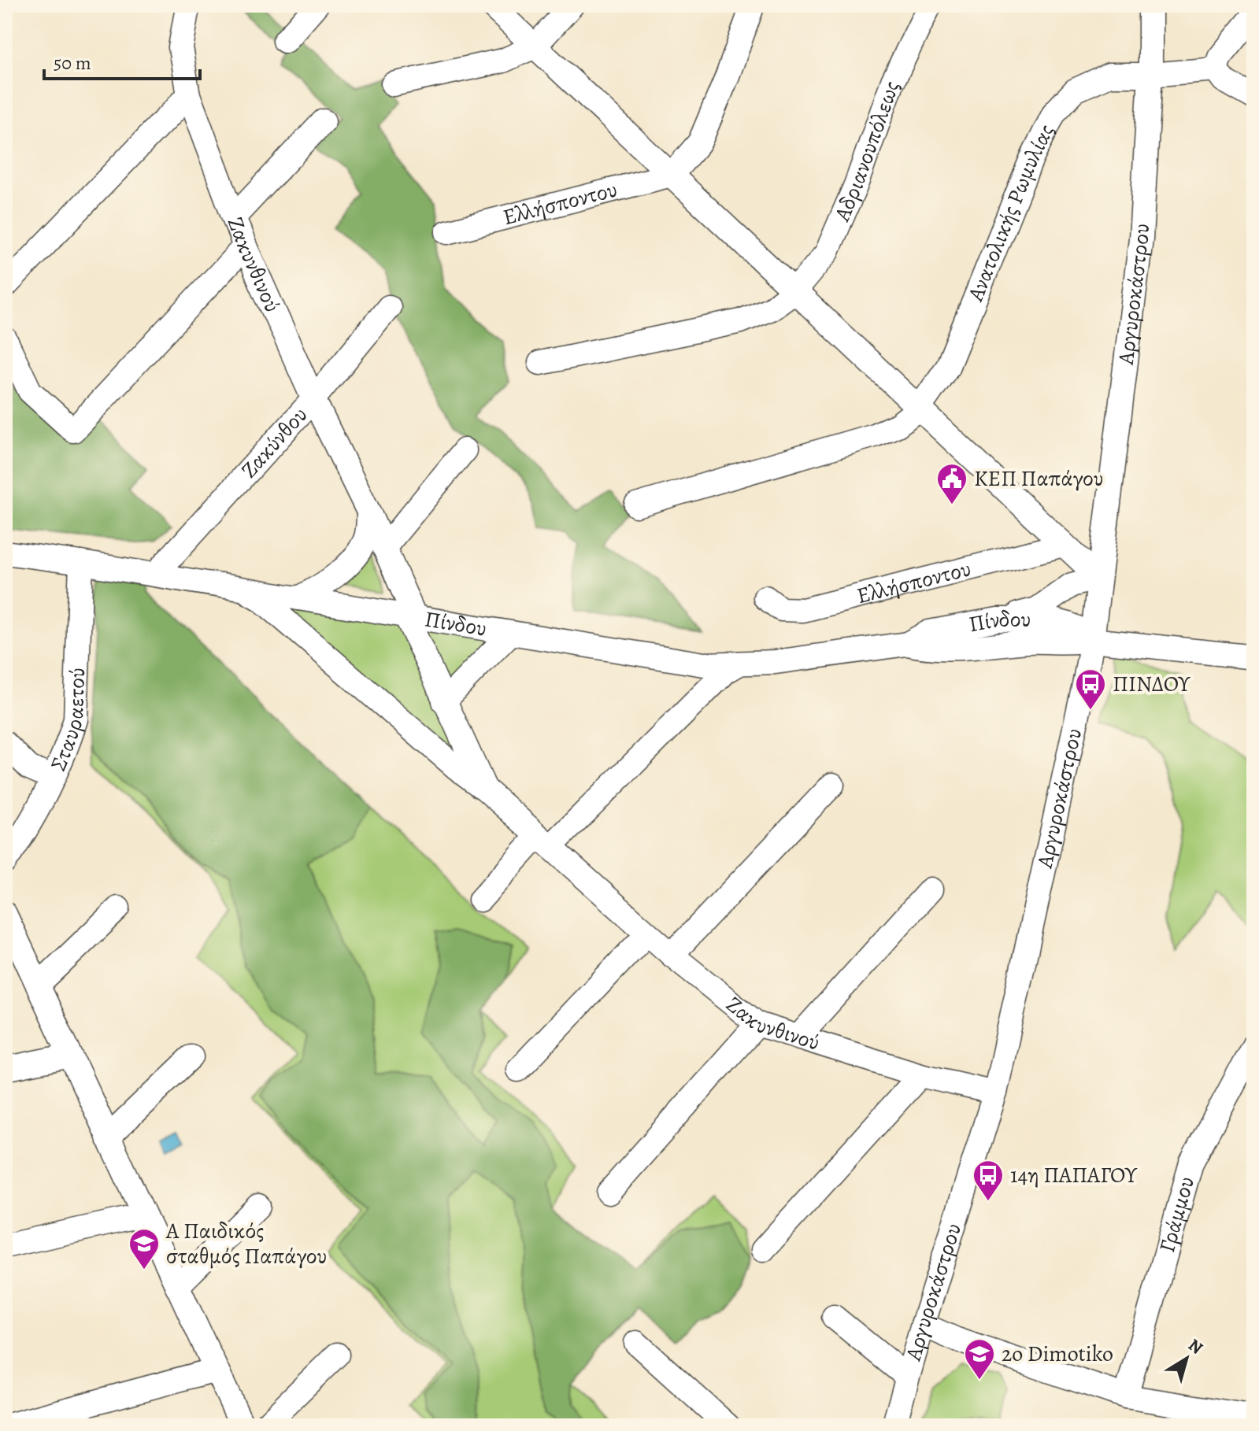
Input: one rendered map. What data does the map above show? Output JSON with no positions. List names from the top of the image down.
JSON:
{
  "streets": {
    "street": [
      "Αδριανουπόλεως",
      "Ελλήσποντου",
      "Ανατολικής Ρωμυλίας",
      "Ζακυνθινού",
      "Αργυροκάστρου",
      "Ζακύνθου",
      "Πίνδου",
      "Σταυραετού",
      "Γράμμου"
    ]
  },
  "crossings": [
    ["Ανατολικής Ρωμυλίας", "Αργυροκάστρου"],
    ["Ζακυνθινού", "Αργυροκάστρου"],
    ["Ζακυνθινού", "Ζακύνθου"],
    ["Ζακυνθινού", "Πίνδου"],
    ["Αργυροκάστρου", "Πίνδου"],
    ["Ζακύνθου", "Πίνδου"],
    ["Πίνδου", "Σταυραετού"]
  ],
  "places": {
    "public building": ["ΚΕΠ Παπάγου"],
    "bus stop": ["ΠΙΝΔΟΥ", "14η ΠΑΠΑΓΟΥ"],
    "school or university": ["Α Παιδικός σταθμός Παπάγου", "2o Dimotiko"]
  },
  "scale_bar": "50 m",
  "north": "top right"
}
